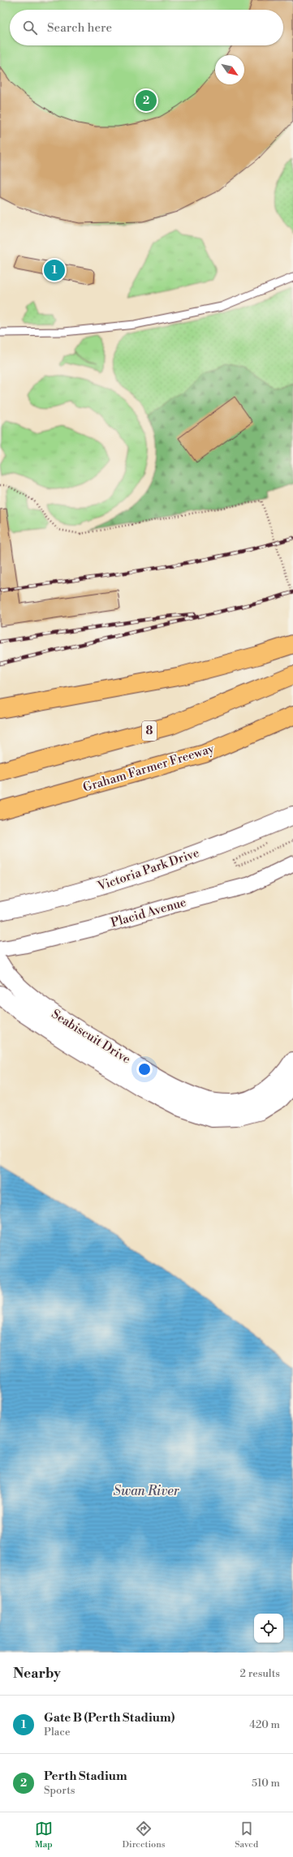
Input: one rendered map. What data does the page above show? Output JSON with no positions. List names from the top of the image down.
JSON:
{
  "streets": {
    "highway": ["8", "Graham Farmer Freeway"],
    "street": ["Victoria Park Drive", "Placid Avenue", "Seabiscuit Drive"]
  },
  "water": ["Swan River"],
  "north": "bottom right",
  "page": {
    "search": "Search here",
    "pins": ["2", "1"],
    "heading": ["Nearby", "2 results"],
    "list": [
      {
        "mark": "1",
        "name": "Gate B (Perth Stadium)",
        "note": "Place",
        "value": "420 m"
      },
      {
        "mark": "2",
        "name": "Perth Stadium",
        "note": "Sports",
        "value": "510 m"
      }
    ],
    "nav": ["Map", "Directions", "Saved"]
  }
}
